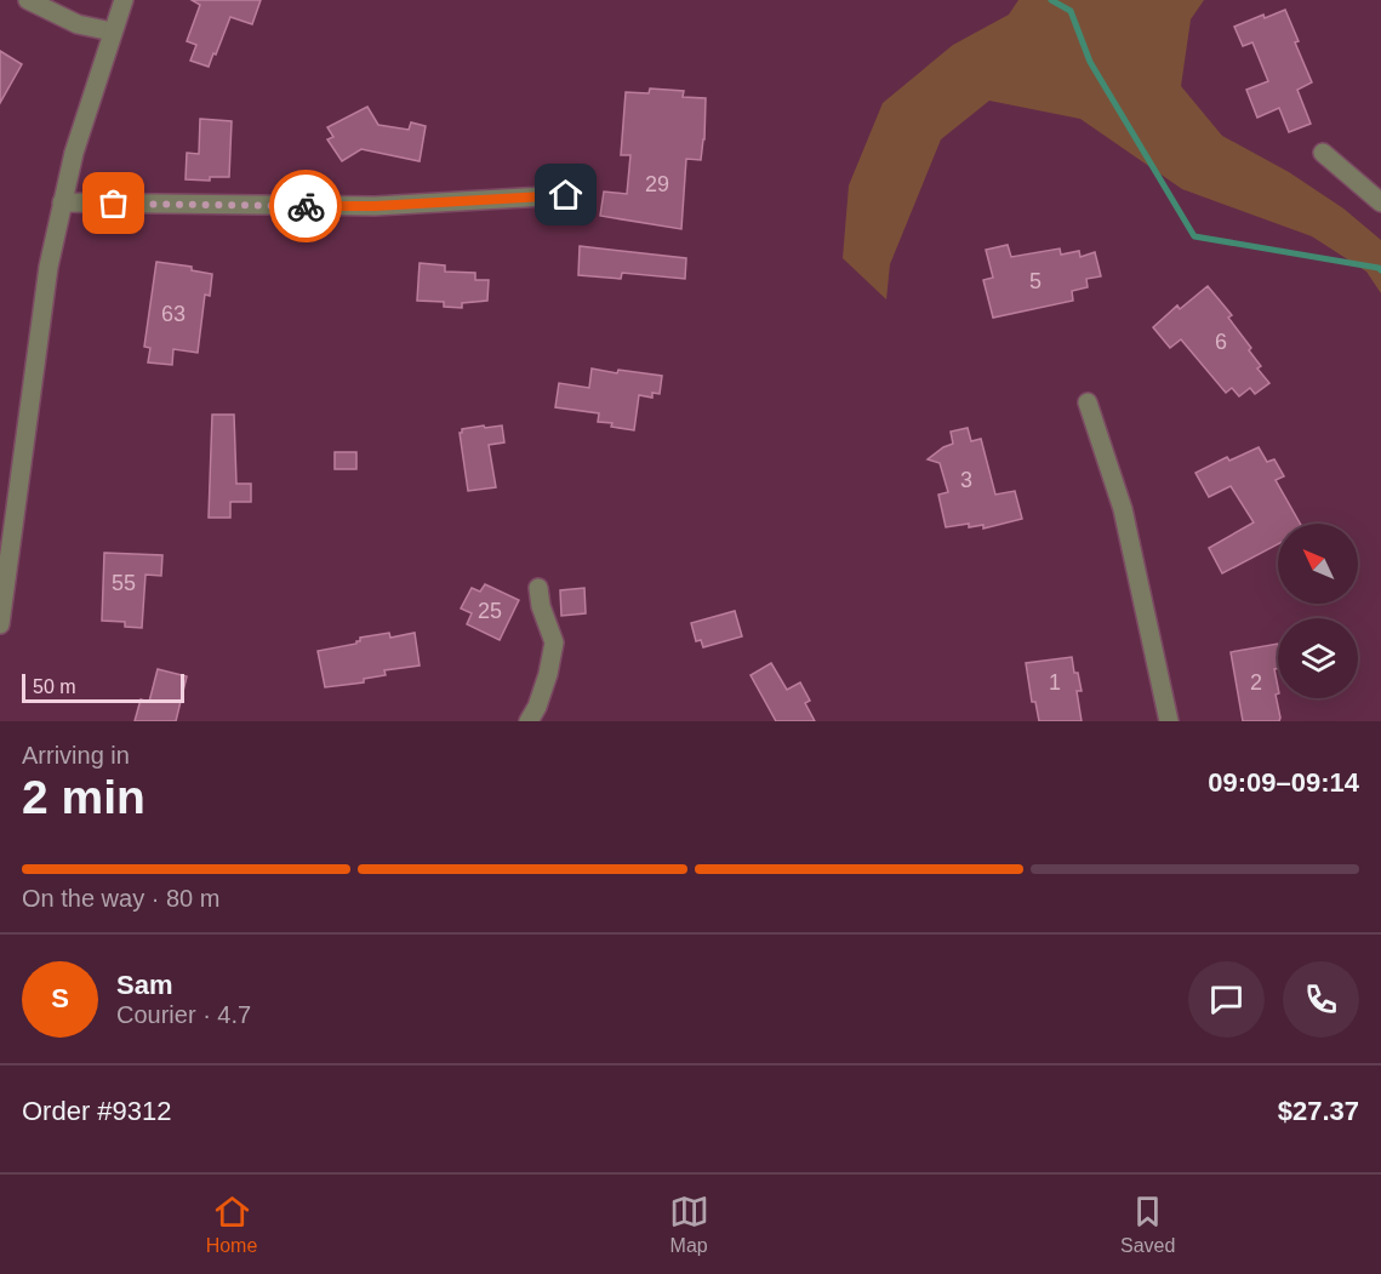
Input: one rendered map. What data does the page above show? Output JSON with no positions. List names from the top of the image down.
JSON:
{
  "house_numbers": [
    "29",
    "5",
    "63",
    "6",
    "3",
    "55",
    "25",
    "1",
    "2"
  ],
  "scale_bar": "50 m",
  "north": "top left",
  "page": {
    "scale": "50 m",
    "heading": ["2 min", "Arriving in", "09:09–09:14"],
    "panel": [
      "Sam",
      "Courier · 4.7",
      "Order #9312",
      "$27.37"
    ],
    "bar": "On the way · 80 m",
    "round": "S",
    "tabs": ["Home", "Map", "Saved"]
  }
}
